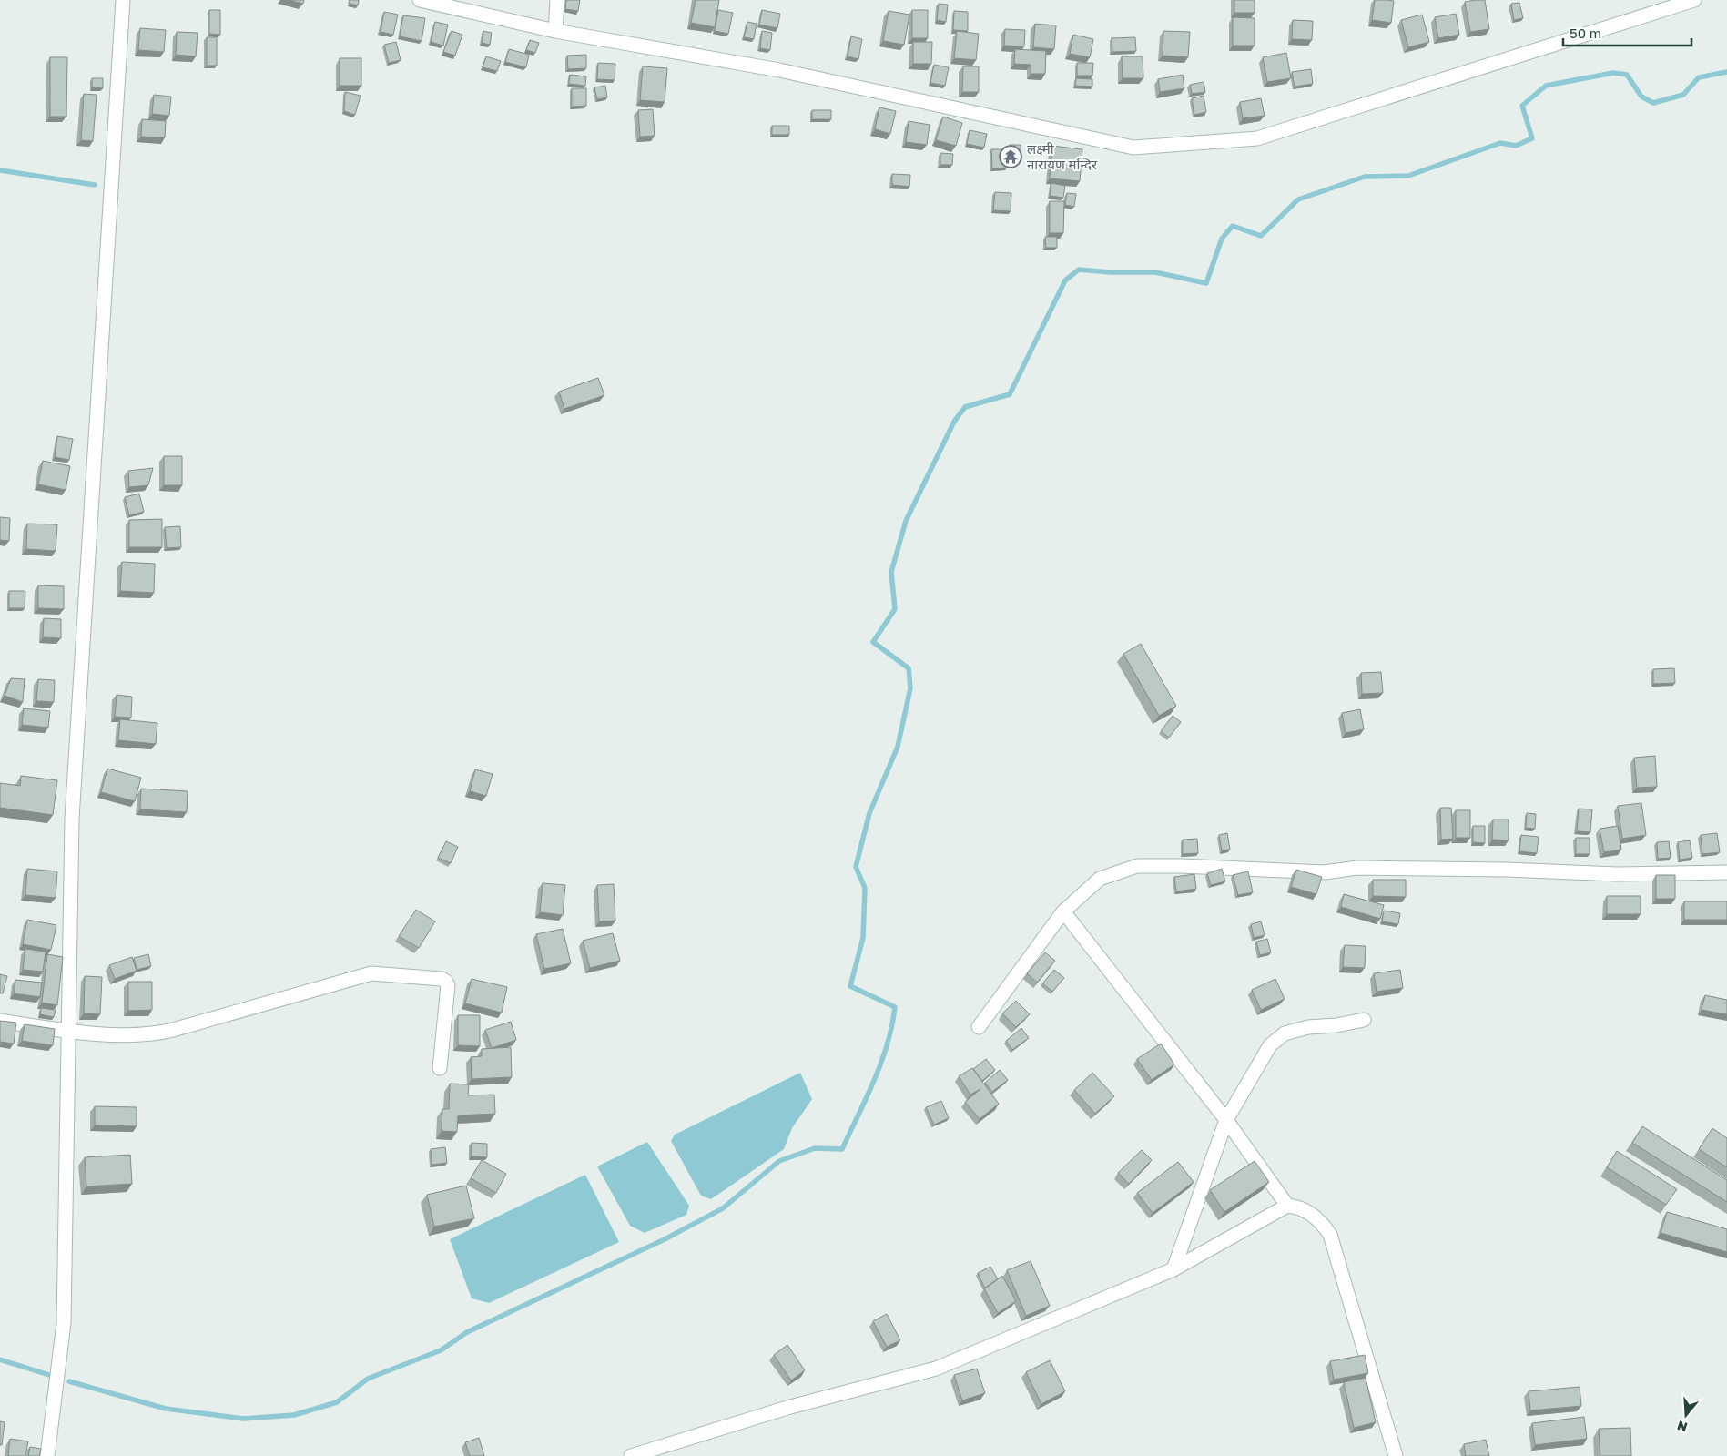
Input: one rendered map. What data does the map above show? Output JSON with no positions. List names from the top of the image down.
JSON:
{
  "places": {
    "temple": ["लक्ष्मी नारायण मन्दिर"]
  },
  "scale_bar": "50 m",
  "north": "bottom"
}
